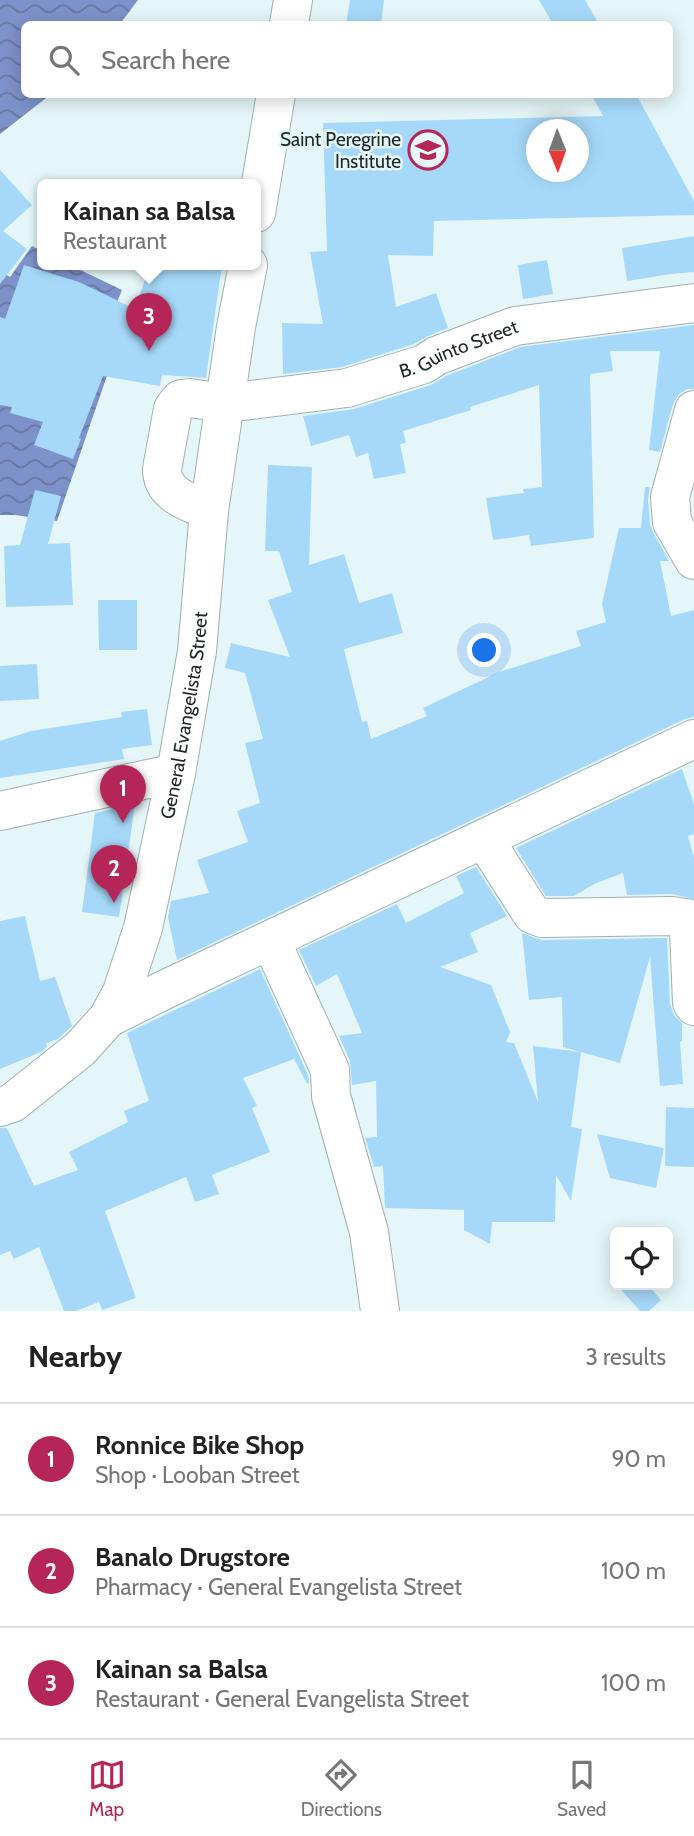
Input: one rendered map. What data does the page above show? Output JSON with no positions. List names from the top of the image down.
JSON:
{
  "streets": {
    "street": ["B. Guinto Street", "General Evangelista Street"]
  },
  "crossings": [
    ["B. Guinto Street", "General Evangelista Street"]
  ],
  "places": {
    "school or university": ["Saint Peregrine Institute"]
  },
  "north": "bottom",
  "page": {
    "search": "Search here",
    "popup": ["Kainan sa Balsa", "Restaurant"],
    "pins": ["3", "1", "2"],
    "heading": ["Nearby", "3 results"],
    "list": [
      {
        "mark": "1",
        "name": "Ronnice Bike Shop",
        "note": "Shop · Looban Street",
        "value": "90 m"
      },
      {
        "mark": "2",
        "name": "Banalo Drugstore",
        "note": "Pharmacy · General Evangelista Street",
        "value": "100 m"
      },
      {
        "mark": "3",
        "name": "Kainan sa Balsa",
        "note": "Restaurant · General Evangelista Street",
        "value": "100 m"
      }
    ],
    "nav": ["Map", "Directions", "Saved"]
  }
}
